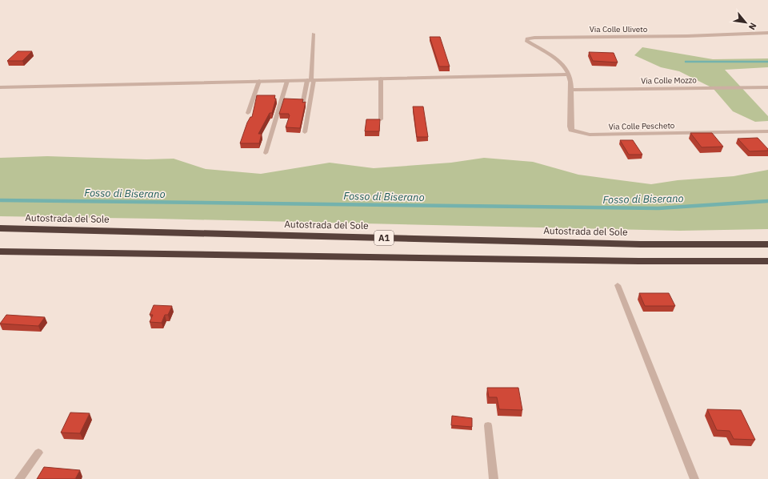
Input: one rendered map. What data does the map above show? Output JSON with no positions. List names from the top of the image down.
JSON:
{
  "streets": {
    "highway": ["Autostrada del Sole", "A1"],
    "street": ["Via Colle Uliveto", "Via Colle Mozzo", "Via Colle Pescheto"]
  },
  "crossings": [
    ["Via Colle Uliveto", "Via Colle Pescheto"],
    ["Via Colle Mozzo", "Via Colle Pescheto"]
  ],
  "water": ["Fosso di Biserano"],
  "north": "bottom right"
}
